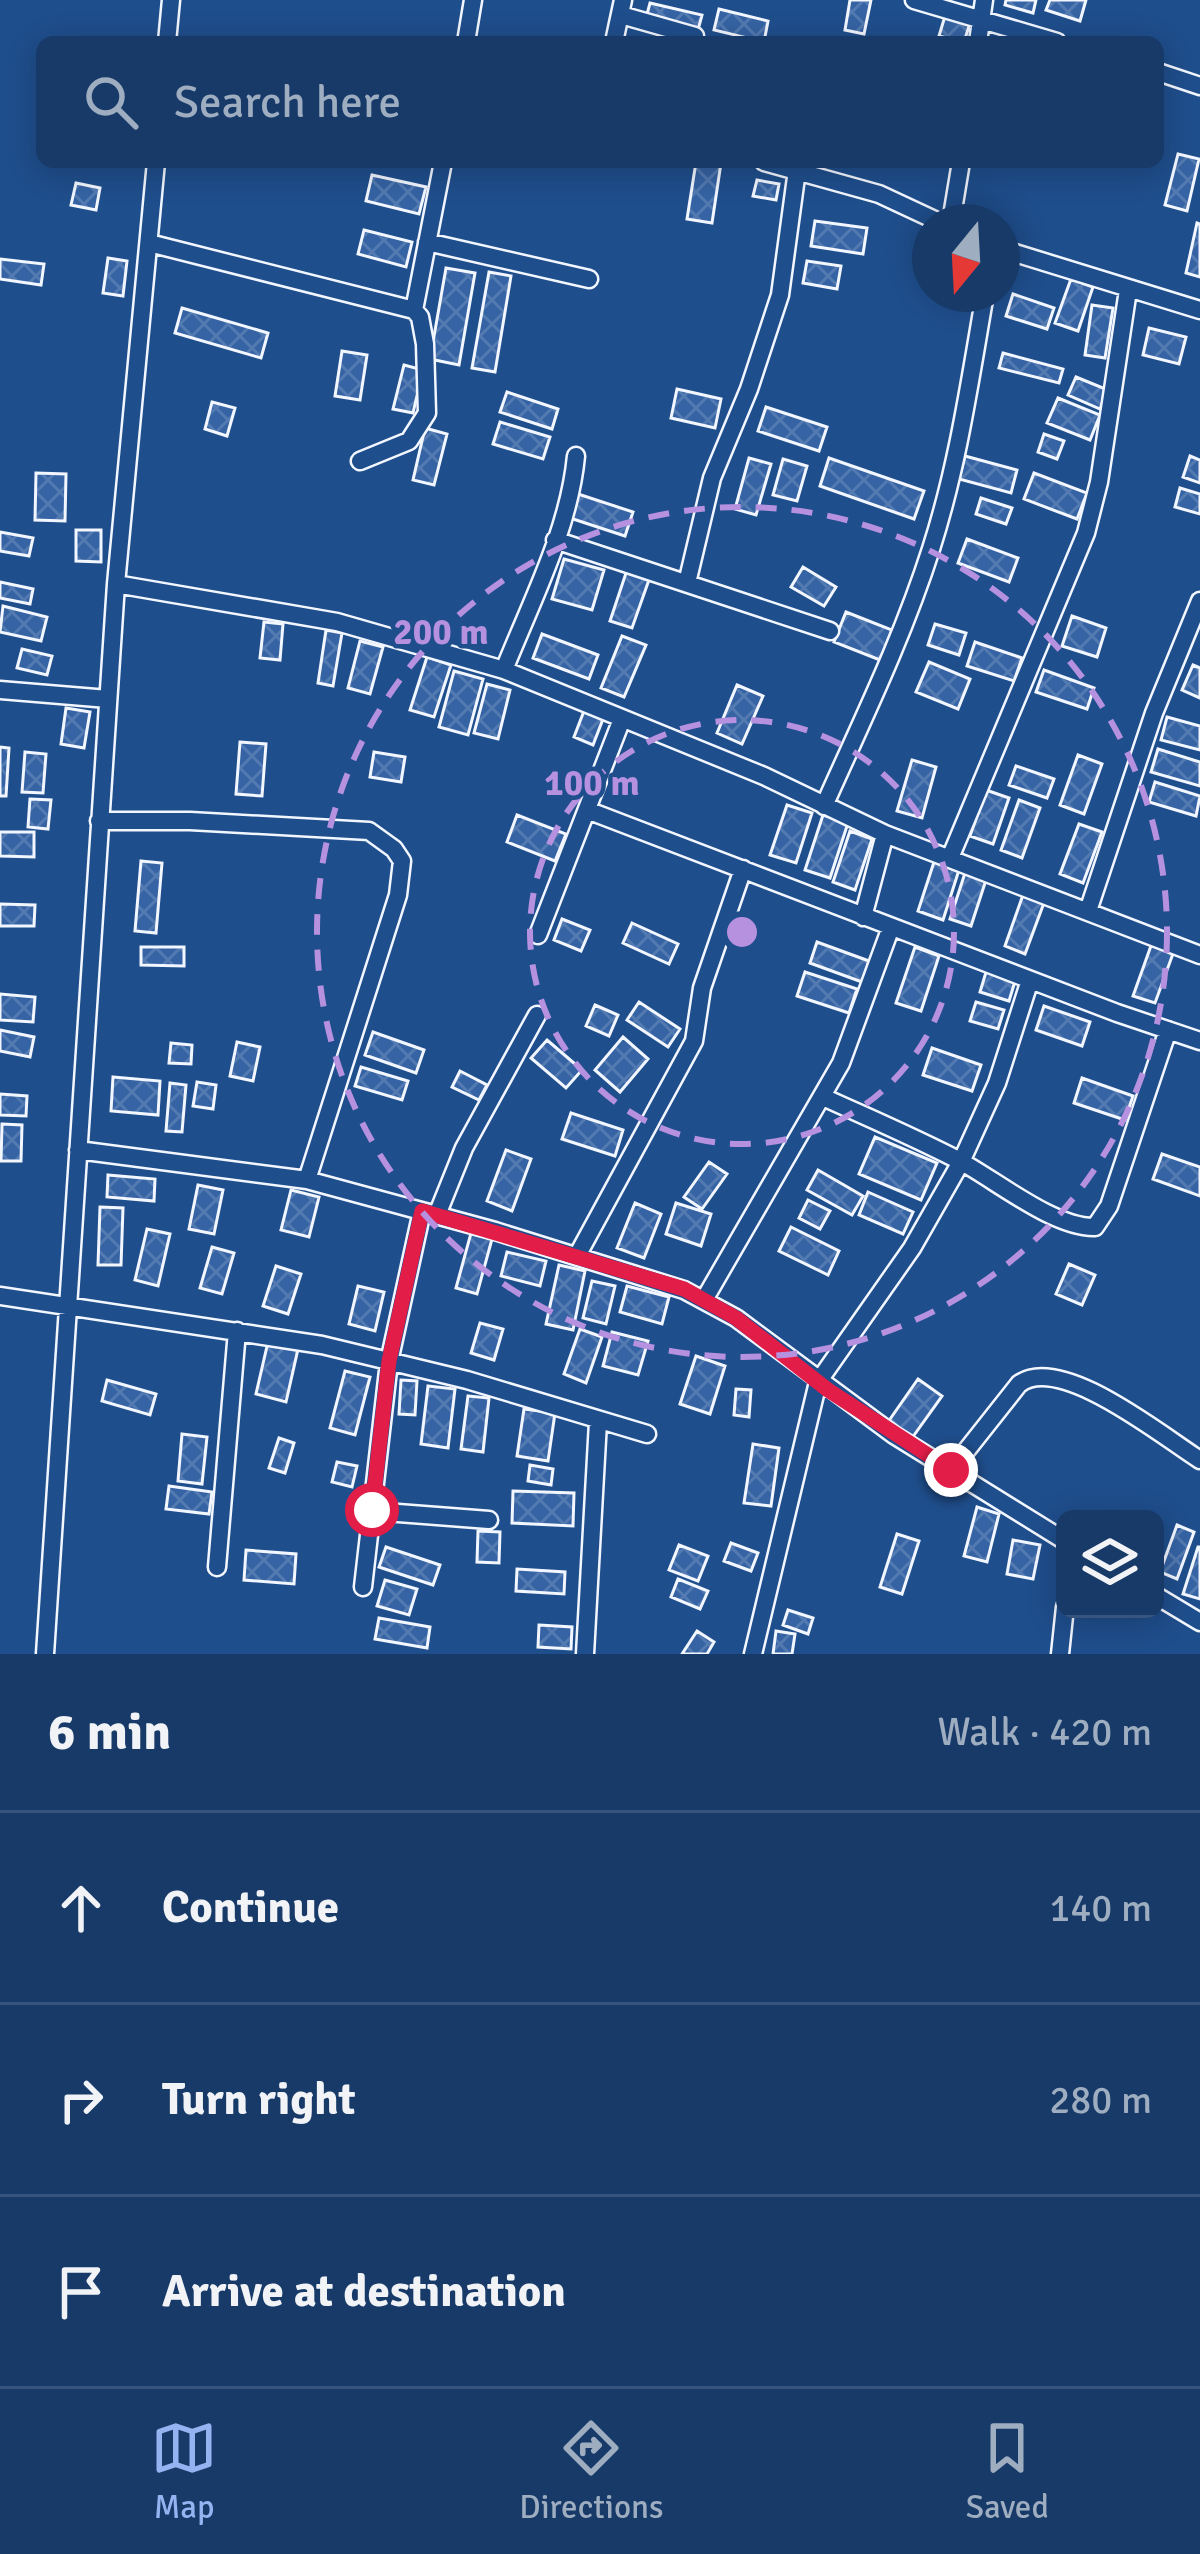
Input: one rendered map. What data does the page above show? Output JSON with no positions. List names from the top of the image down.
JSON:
{
  "north": "bottom",
  "page": {
    "search": "Search here",
    "heading": ["6 min", "Walk · 420 m"],
    "list": [
      ["Continue", "140 m"],
      ["Turn right", "280 m"],
      "Arrive at destination"
    ],
    "nav": ["Map", "Directions", "Saved"]
  },
  "rings": ["200 m", "100 m"]
}
